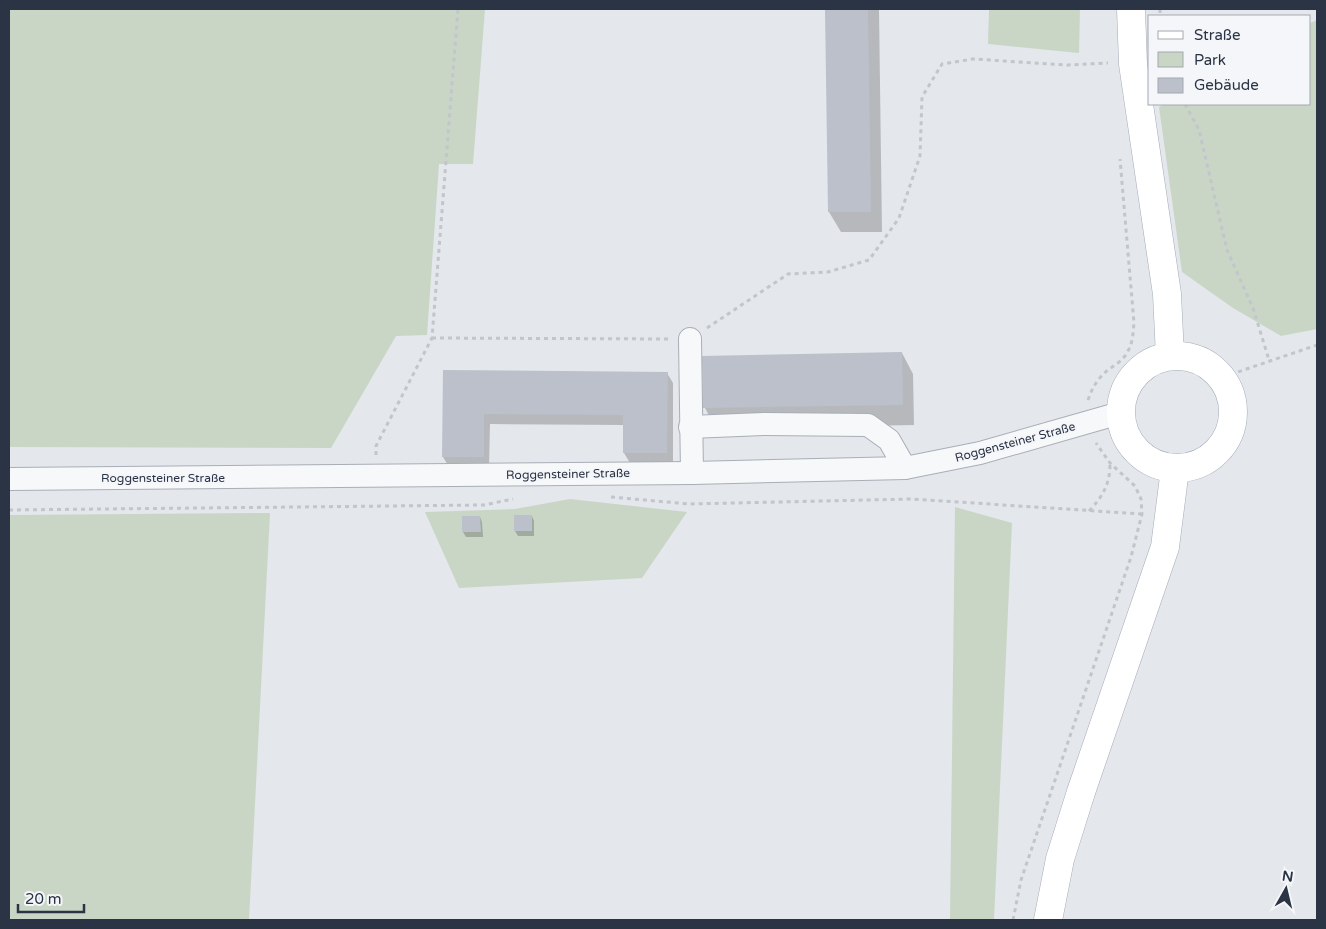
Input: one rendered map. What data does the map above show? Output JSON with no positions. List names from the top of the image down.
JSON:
{
  "streets": {
    "street": ["Roggensteiner Straße"]
  },
  "legend": ["Straße", "Park", "Gebäude"],
  "scale_bar": "20 m",
  "north": "top"
}
